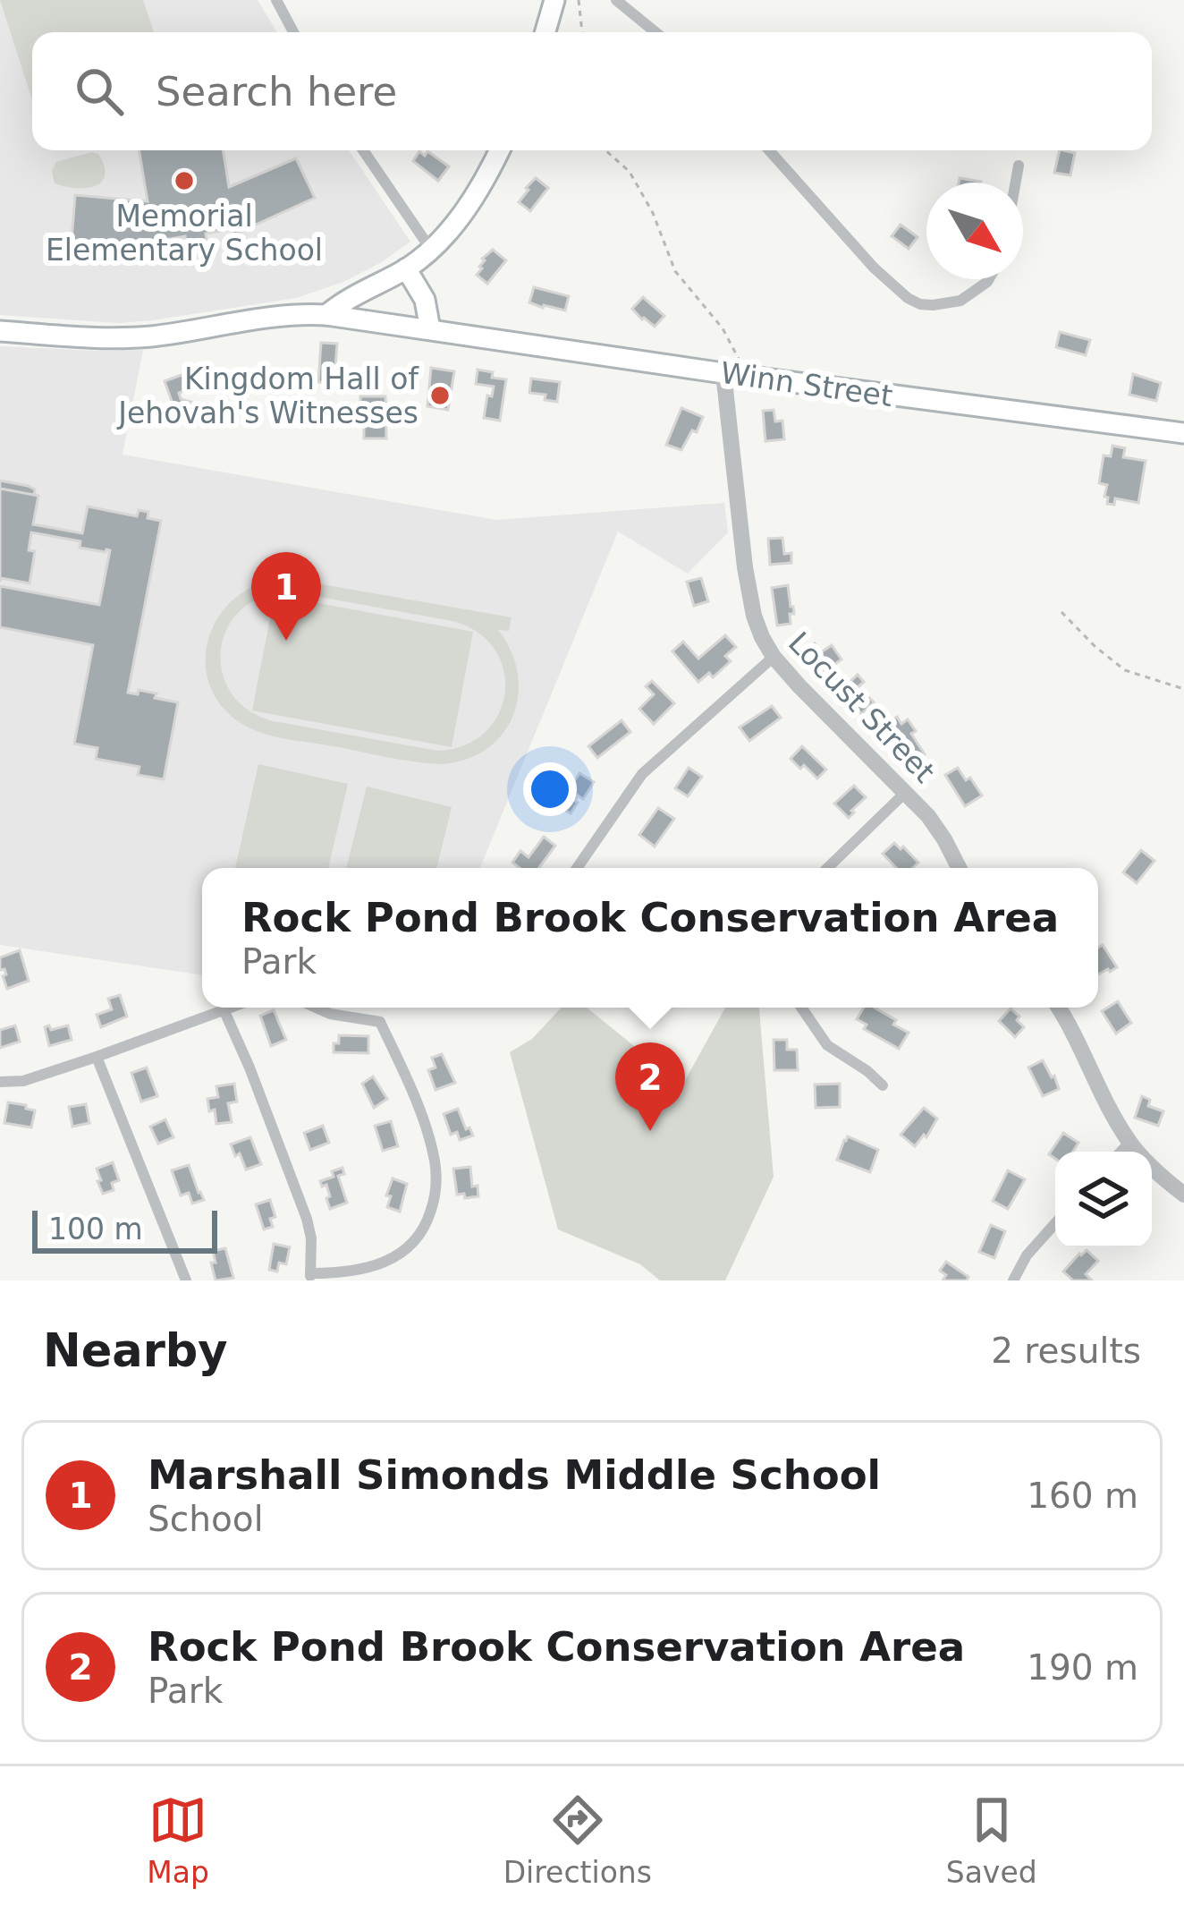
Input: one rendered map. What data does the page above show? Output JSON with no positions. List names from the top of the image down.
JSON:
{
  "streets": {
    "main road": ["Winn Street"],
    "street": ["Locust Street"]
  },
  "crossings": [
    ["Winn Street", "Locust Street"]
  ],
  "places": ["Memorial Elementary School", "Kingdom Hall of Jehovah's Witnesses"],
  "scale_bar": "100 m",
  "north": "bottom right",
  "page": {
    "search": "Search here",
    "pins": ["1", "2"],
    "popup": ["Rock Pond Brook Conservation Area", "Park"],
    "scale": "100 m",
    "heading": ["Nearby", "2 results"],
    "list": [
      {
        "mark": "1",
        "name": "Marshall Simonds Middle School",
        "note": "School",
        "value": "160 m"
      },
      {
        "mark": "2",
        "name": "Rock Pond Brook Conservation Area",
        "note": "Park",
        "value": "190 m"
      }
    ],
    "nav": ["Map", "Directions", "Saved"]
  }
}
